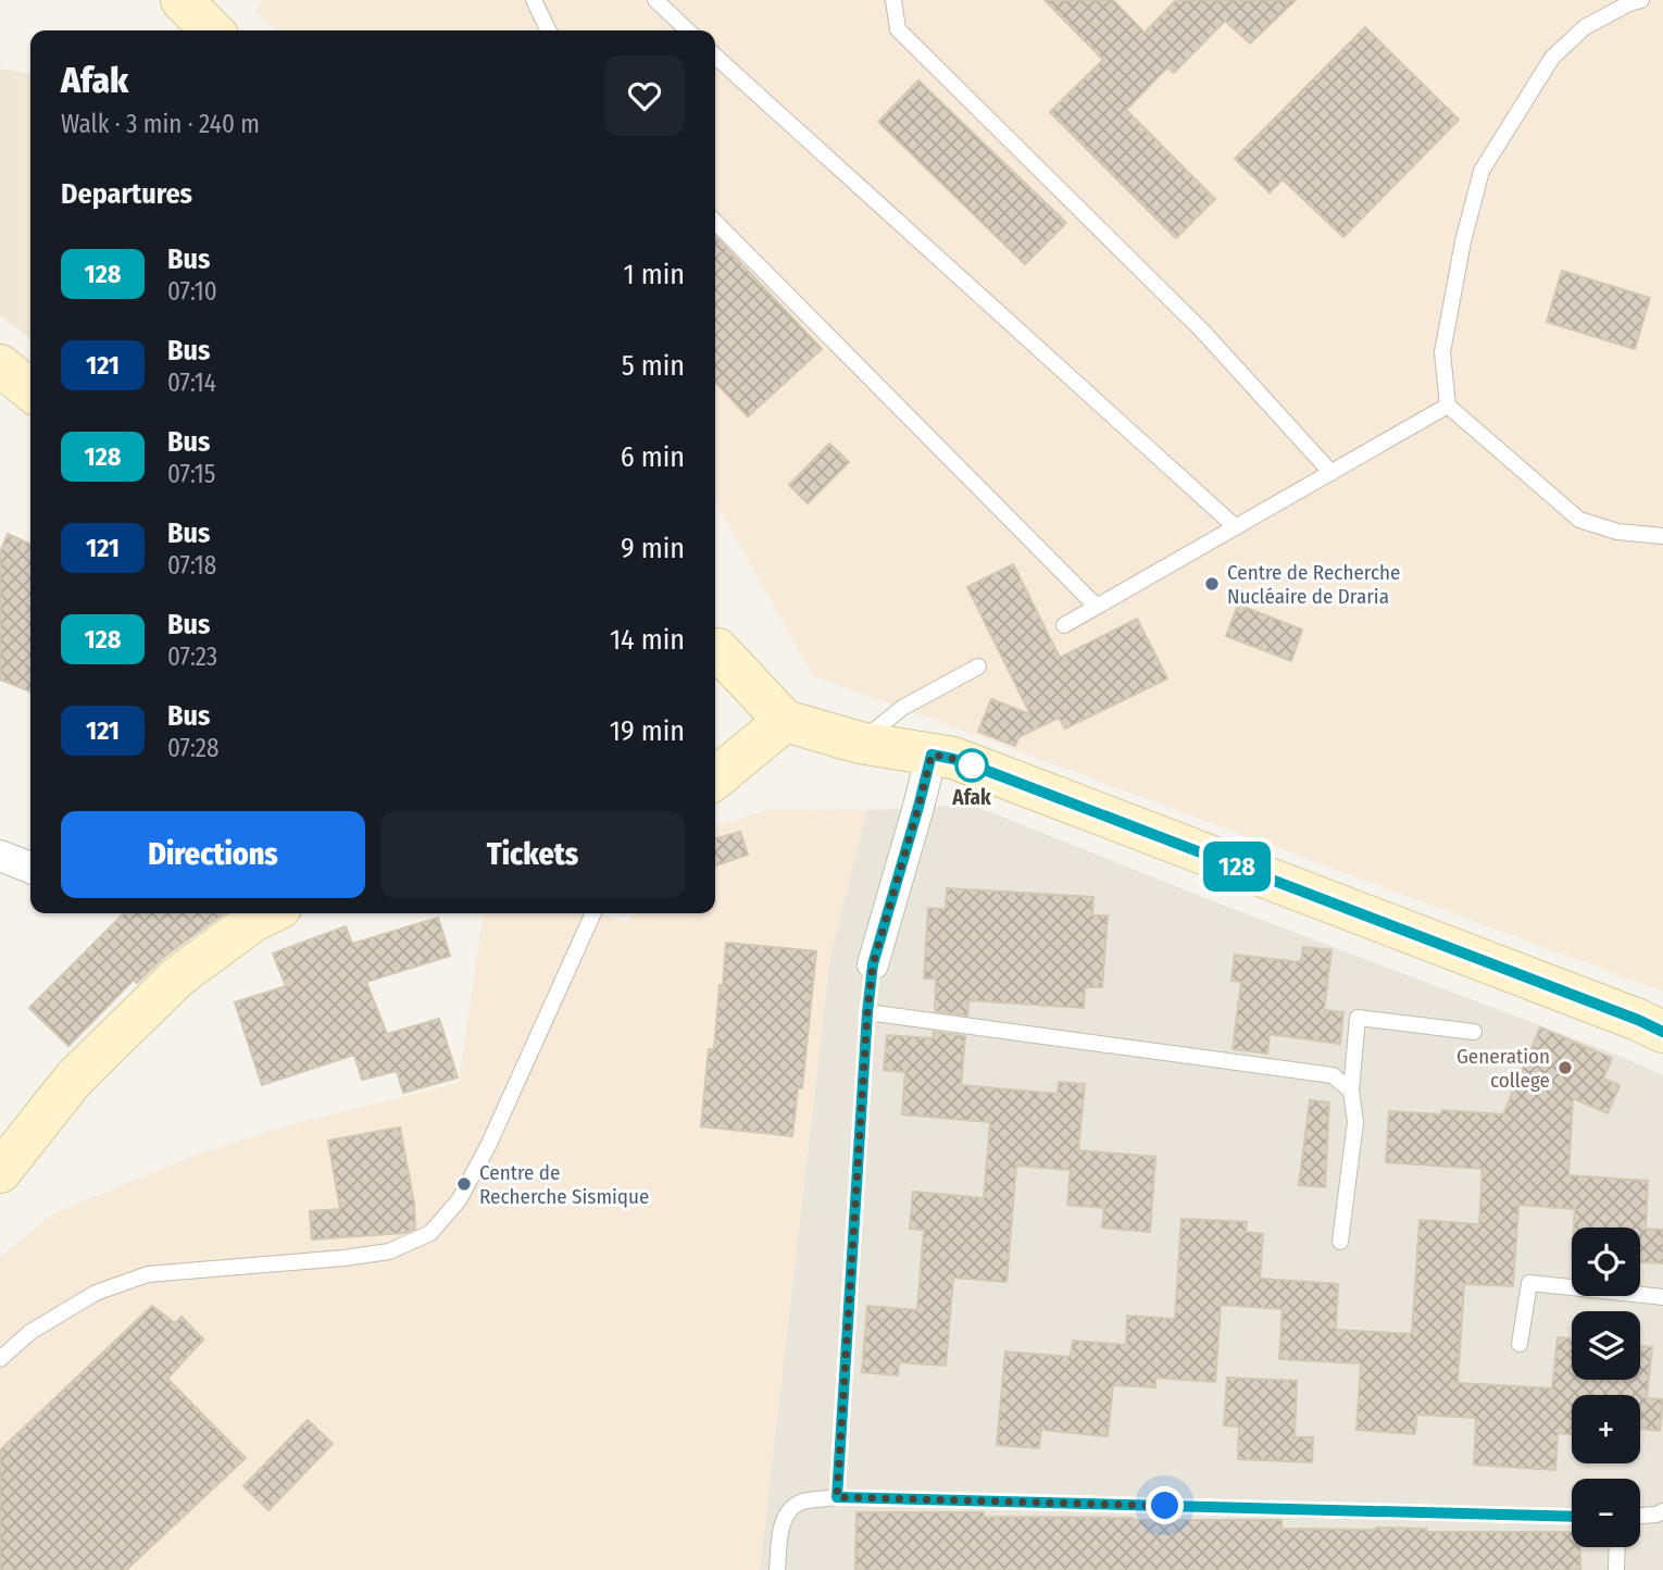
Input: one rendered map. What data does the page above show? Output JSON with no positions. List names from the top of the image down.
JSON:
{
  "places": [
    "Centre de Recherche Nucléaire de Draria",
    "Afak",
    "Generation college",
    "Centre de Recherche Sismique"
  ],
  "lines": ["bus line 128"],
  "page": {
    "on_map": "128",
    "heading": [
      ["Afak", "Walk · 3 min · 240 m"],
      "Departures"
    ],
    "list": [
      {
        "mark": "128",
        "name": "Bus",
        "note": "07:10",
        "value": "1 min"
      },
      {
        "mark": "121",
        "name": "Bus",
        "note": "07:14",
        "value": "5 min"
      },
      {
        "mark": "128",
        "name": "Bus",
        "note": "07:15",
        "value": "6 min"
      },
      {
        "mark": "121",
        "name": "Bus",
        "note": "07:18",
        "value": "9 min"
      },
      {
        "mark": "128",
        "name": "Bus",
        "note": "07:23",
        "value": "14 min"
      },
      {
        "mark": "121",
        "name": "Bus",
        "note": "07:28",
        "value": "19 min"
      }
    ],
    "buttons": ["Directions", "Tickets"],
    "map_buttons": ["+", "−"]
  }
}
